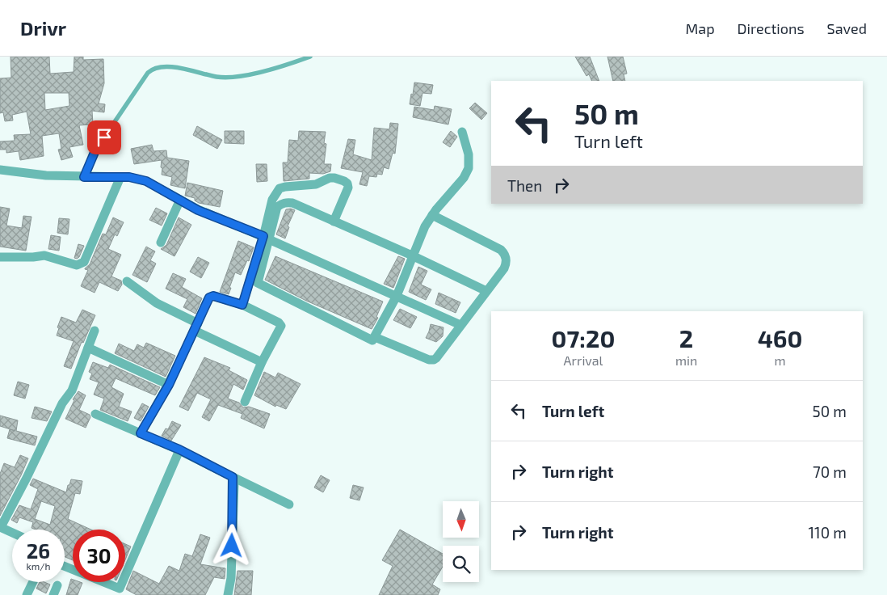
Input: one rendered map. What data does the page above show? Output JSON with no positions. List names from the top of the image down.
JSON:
{
  "north": "bottom",
  "page": {
    "header": "Drivr",
    "nav": ["Map", "Directions", "Saved"],
    "turn": ["50 m", "Turn left"],
    "then": "Then",
    "eta": [
      "07:20",
      "Arrival",
      "2",
      "min",
      "460",
      "m"
    ],
    "list": [
      {
        "name": "Turn left",
        "value": "50 m"
      },
      {
        "name": "Turn right",
        "value": "70 m"
      },
      {
        "name": "Turn right",
        "value": "110 m"
      }
    ],
    "speed": "26 km/h",
    "limit": "30"
  }
}
